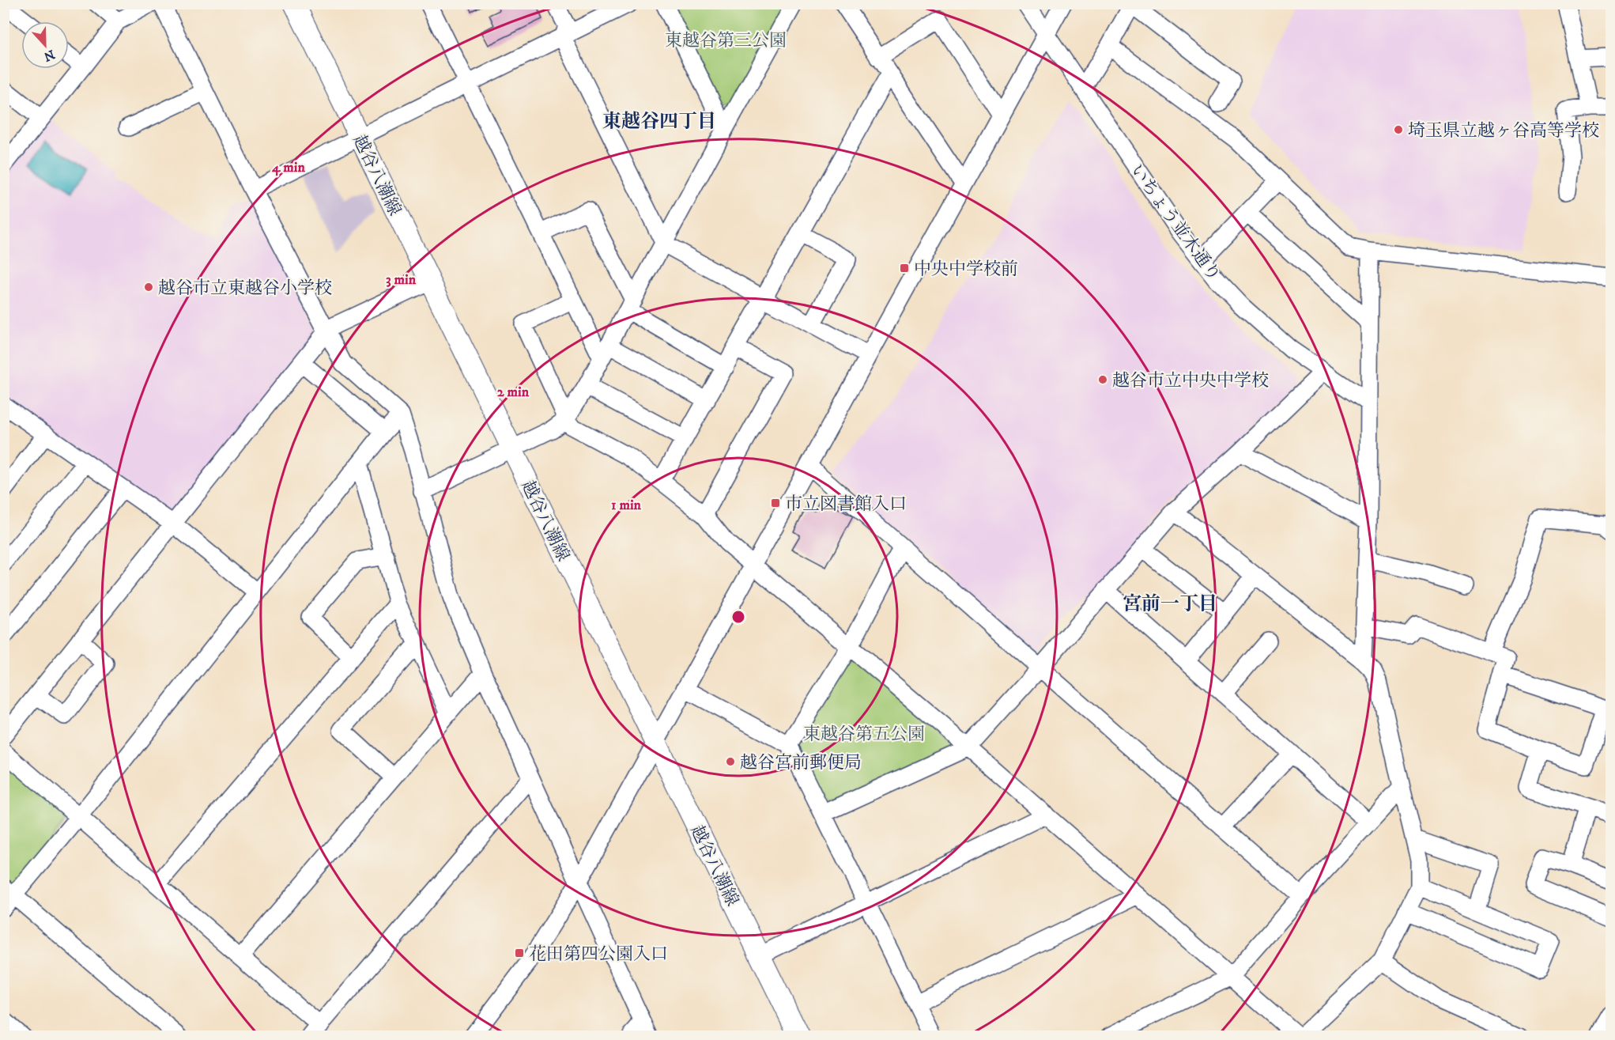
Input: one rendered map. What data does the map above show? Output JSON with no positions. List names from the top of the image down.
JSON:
{
  "streets": {
    "main road": ["越谷八潮線"],
    "street": ["いちょう並木通り"]
  },
  "districts": ["東越谷四丁目", "宮前一丁目"],
  "parks": ["東越谷第三公園", "東越谷第五公園"],
  "places": {
    "other": [
      "埼玉県立越ヶ谷高等学校",
      "越谷市立東越谷小学校",
      "越谷市立中央中学校",
      "越谷宮前郵便局"
    ],
    "transit": ["中央中学校前", "市立図書館入口", "花田第四公園入口"]
  },
  "north": "bottom",
  "rings": [
    "4 min",
    "3 min",
    "2 min",
    "1 min"
  ]
}
